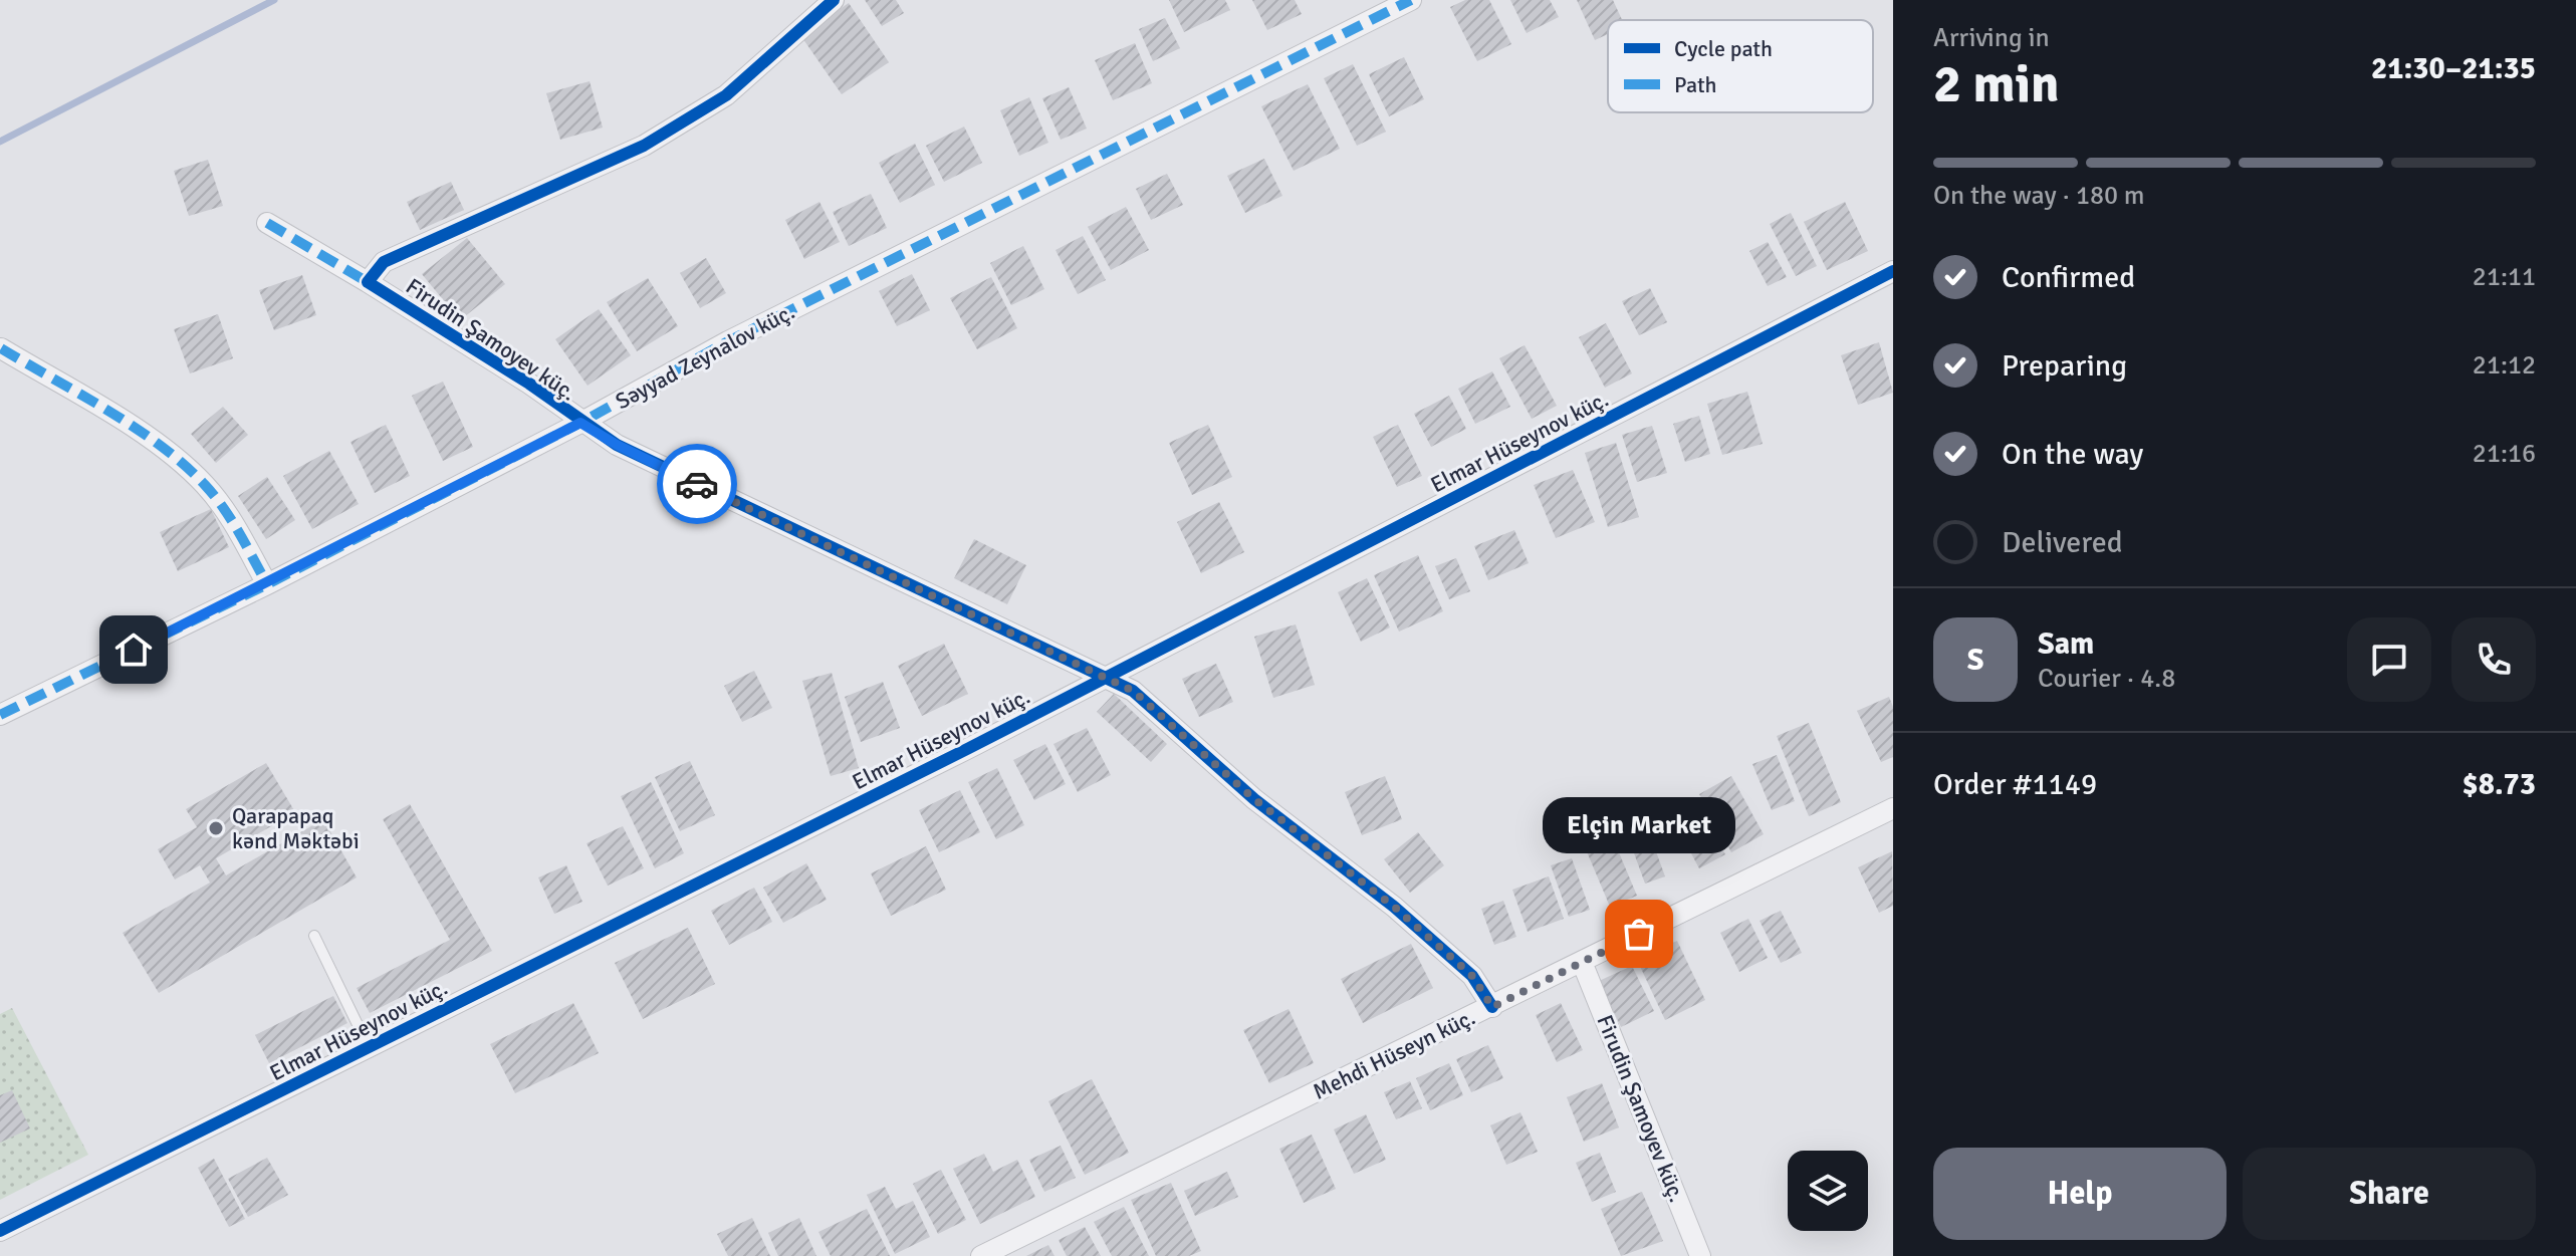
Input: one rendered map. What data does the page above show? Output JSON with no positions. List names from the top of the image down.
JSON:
{
  "streets": {
    "street": [
      "Firudin Şamoyev küç.",
      "Səyyad Zeynalov küç.",
      "Elmar Hüseynov küç.",
      "Mehdi Hüseyn küç."
    ]
  },
  "crossings": [
    ["Firudin Şamoyev küç.", "Səyyad Zeynalov küç."],
    ["Firudin Şamoyev küç.", "Elmar Hüseynov küç."],
    ["Firudin Şamoyev küç.", "Mehdi Hüseyn küç."]
  ],
  "places": ["Qarapapaq kənd Məktəbi", "Elçin Market"],
  "legend": ["Cycle path", "Path"],
  "page": {
    "heading": ["2 min", "Arriving in", "21:30–21:35"],
    "panel": [
      "Sam",
      "Courier · 4.8",
      "Order #1149",
      "$8.73"
    ],
    "bar": "On the way · 180 m",
    "list": [
      ["Confirmed", "21:11"],
      ["Preparing", "21:12"],
      ["On the way", "21:16"],
      "Delivered"
    ],
    "round": "S",
    "bubble": "Elçin Market",
    "buttons": ["Help", "Share"]
  }
}
